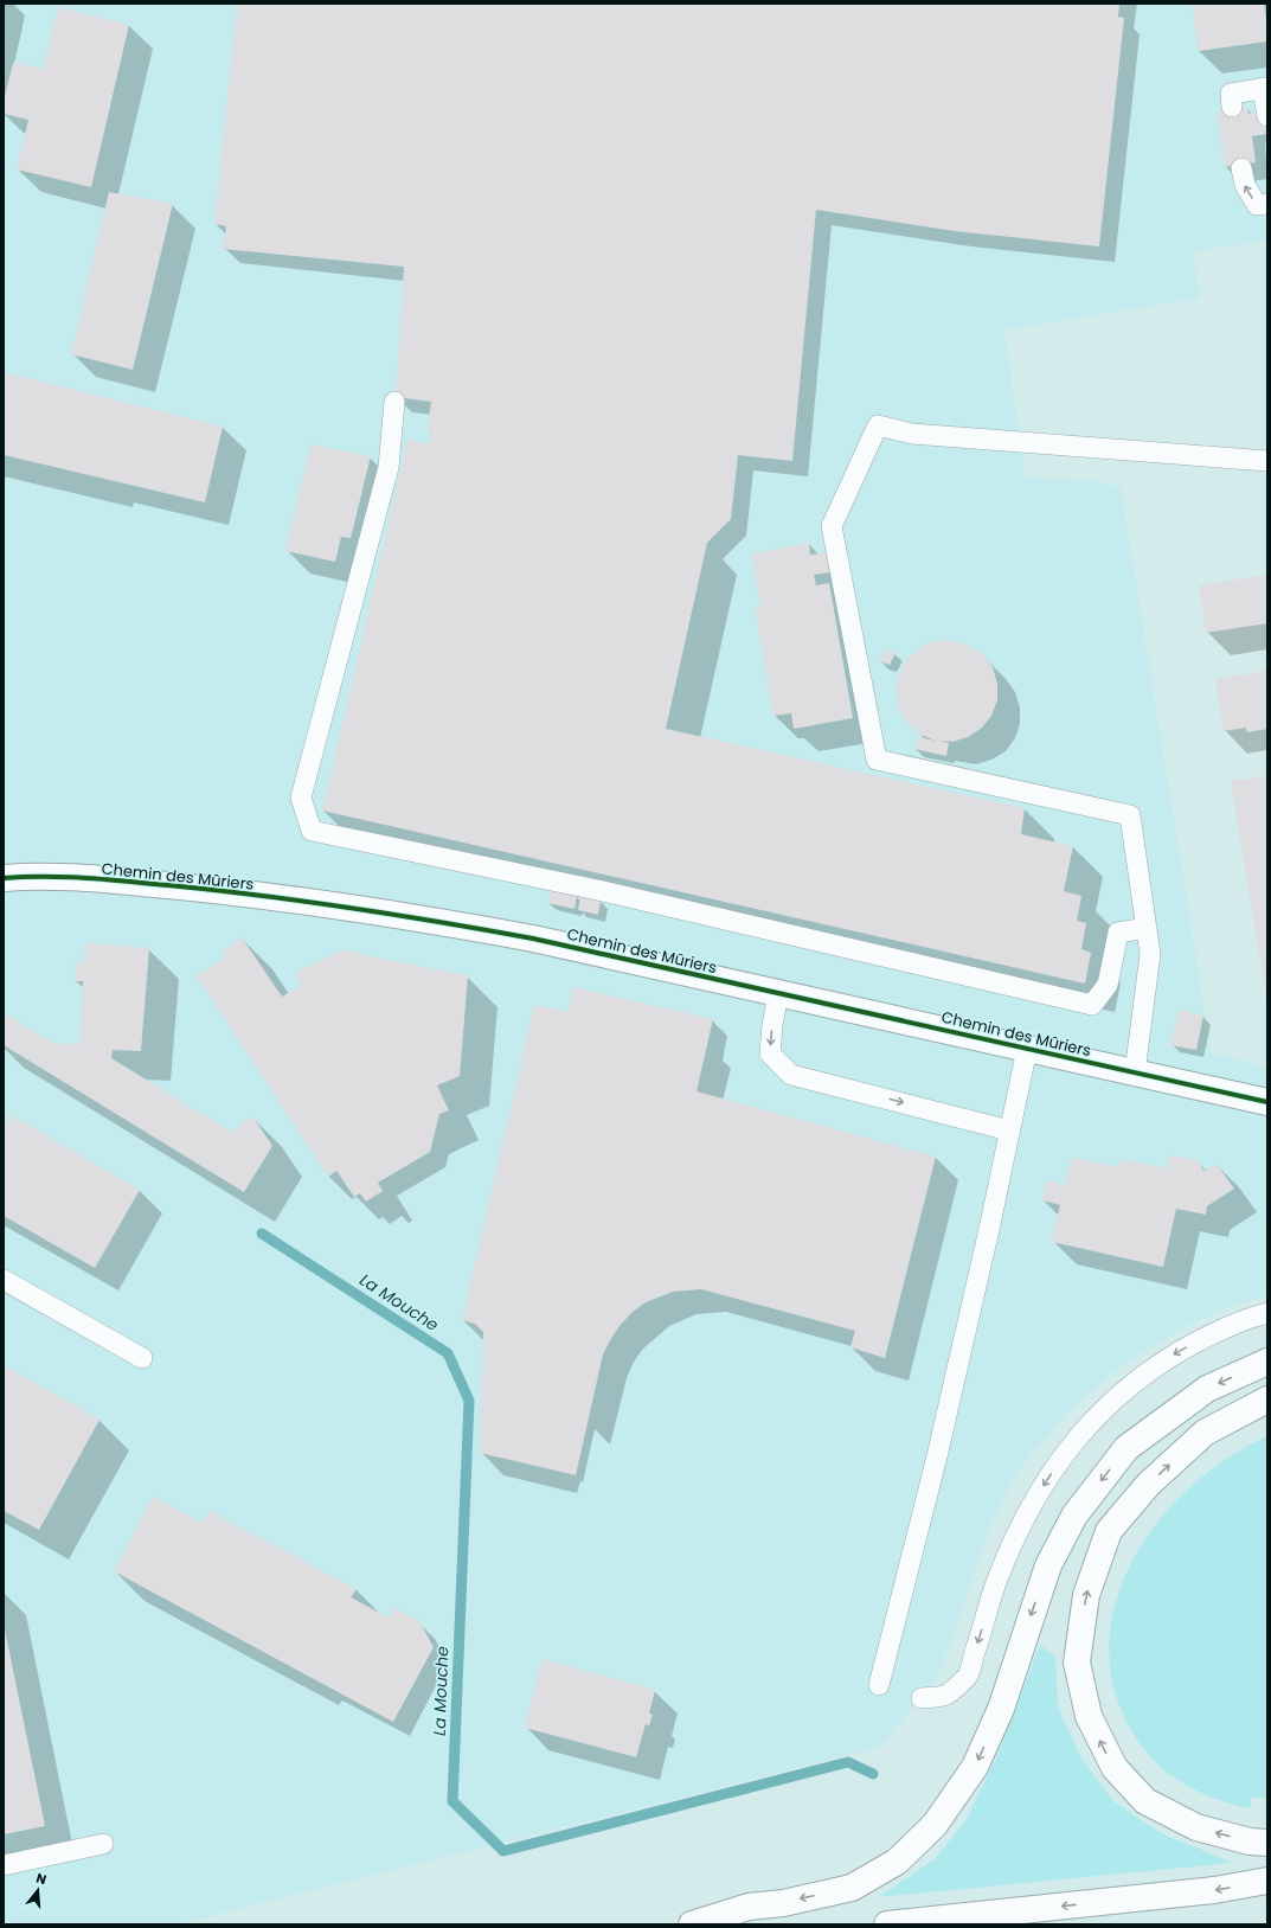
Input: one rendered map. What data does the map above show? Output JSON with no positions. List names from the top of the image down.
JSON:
{
  "streets": {
    "main road": ["Chemin des Mûriers"]
  },
  "water": ["La Mouche"],
  "north": "top"
}
